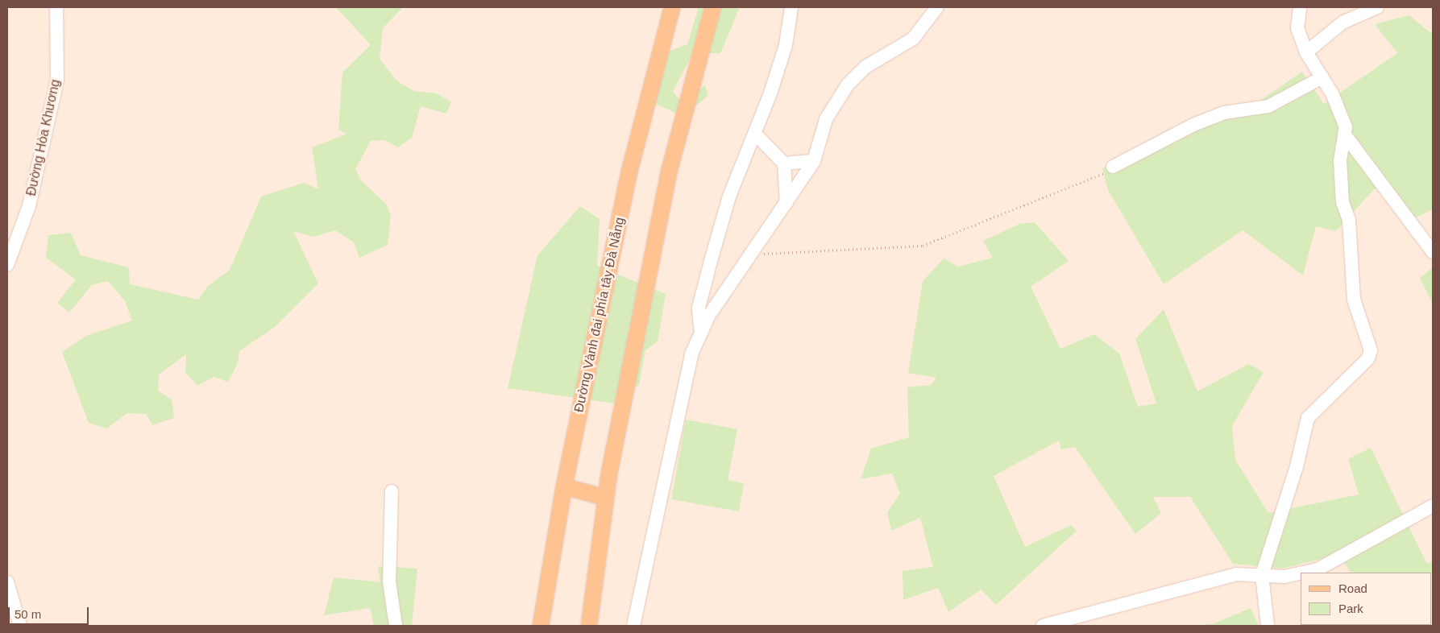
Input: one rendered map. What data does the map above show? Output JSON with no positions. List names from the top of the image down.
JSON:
{
  "streets": {
    "main road": ["Đường Vành đai phía tây Đà Nẵng"],
    "street": ["Đường Hòa Khương"]
  },
  "legend": ["Road", "Park"],
  "scale_bar": "50 m"
}
